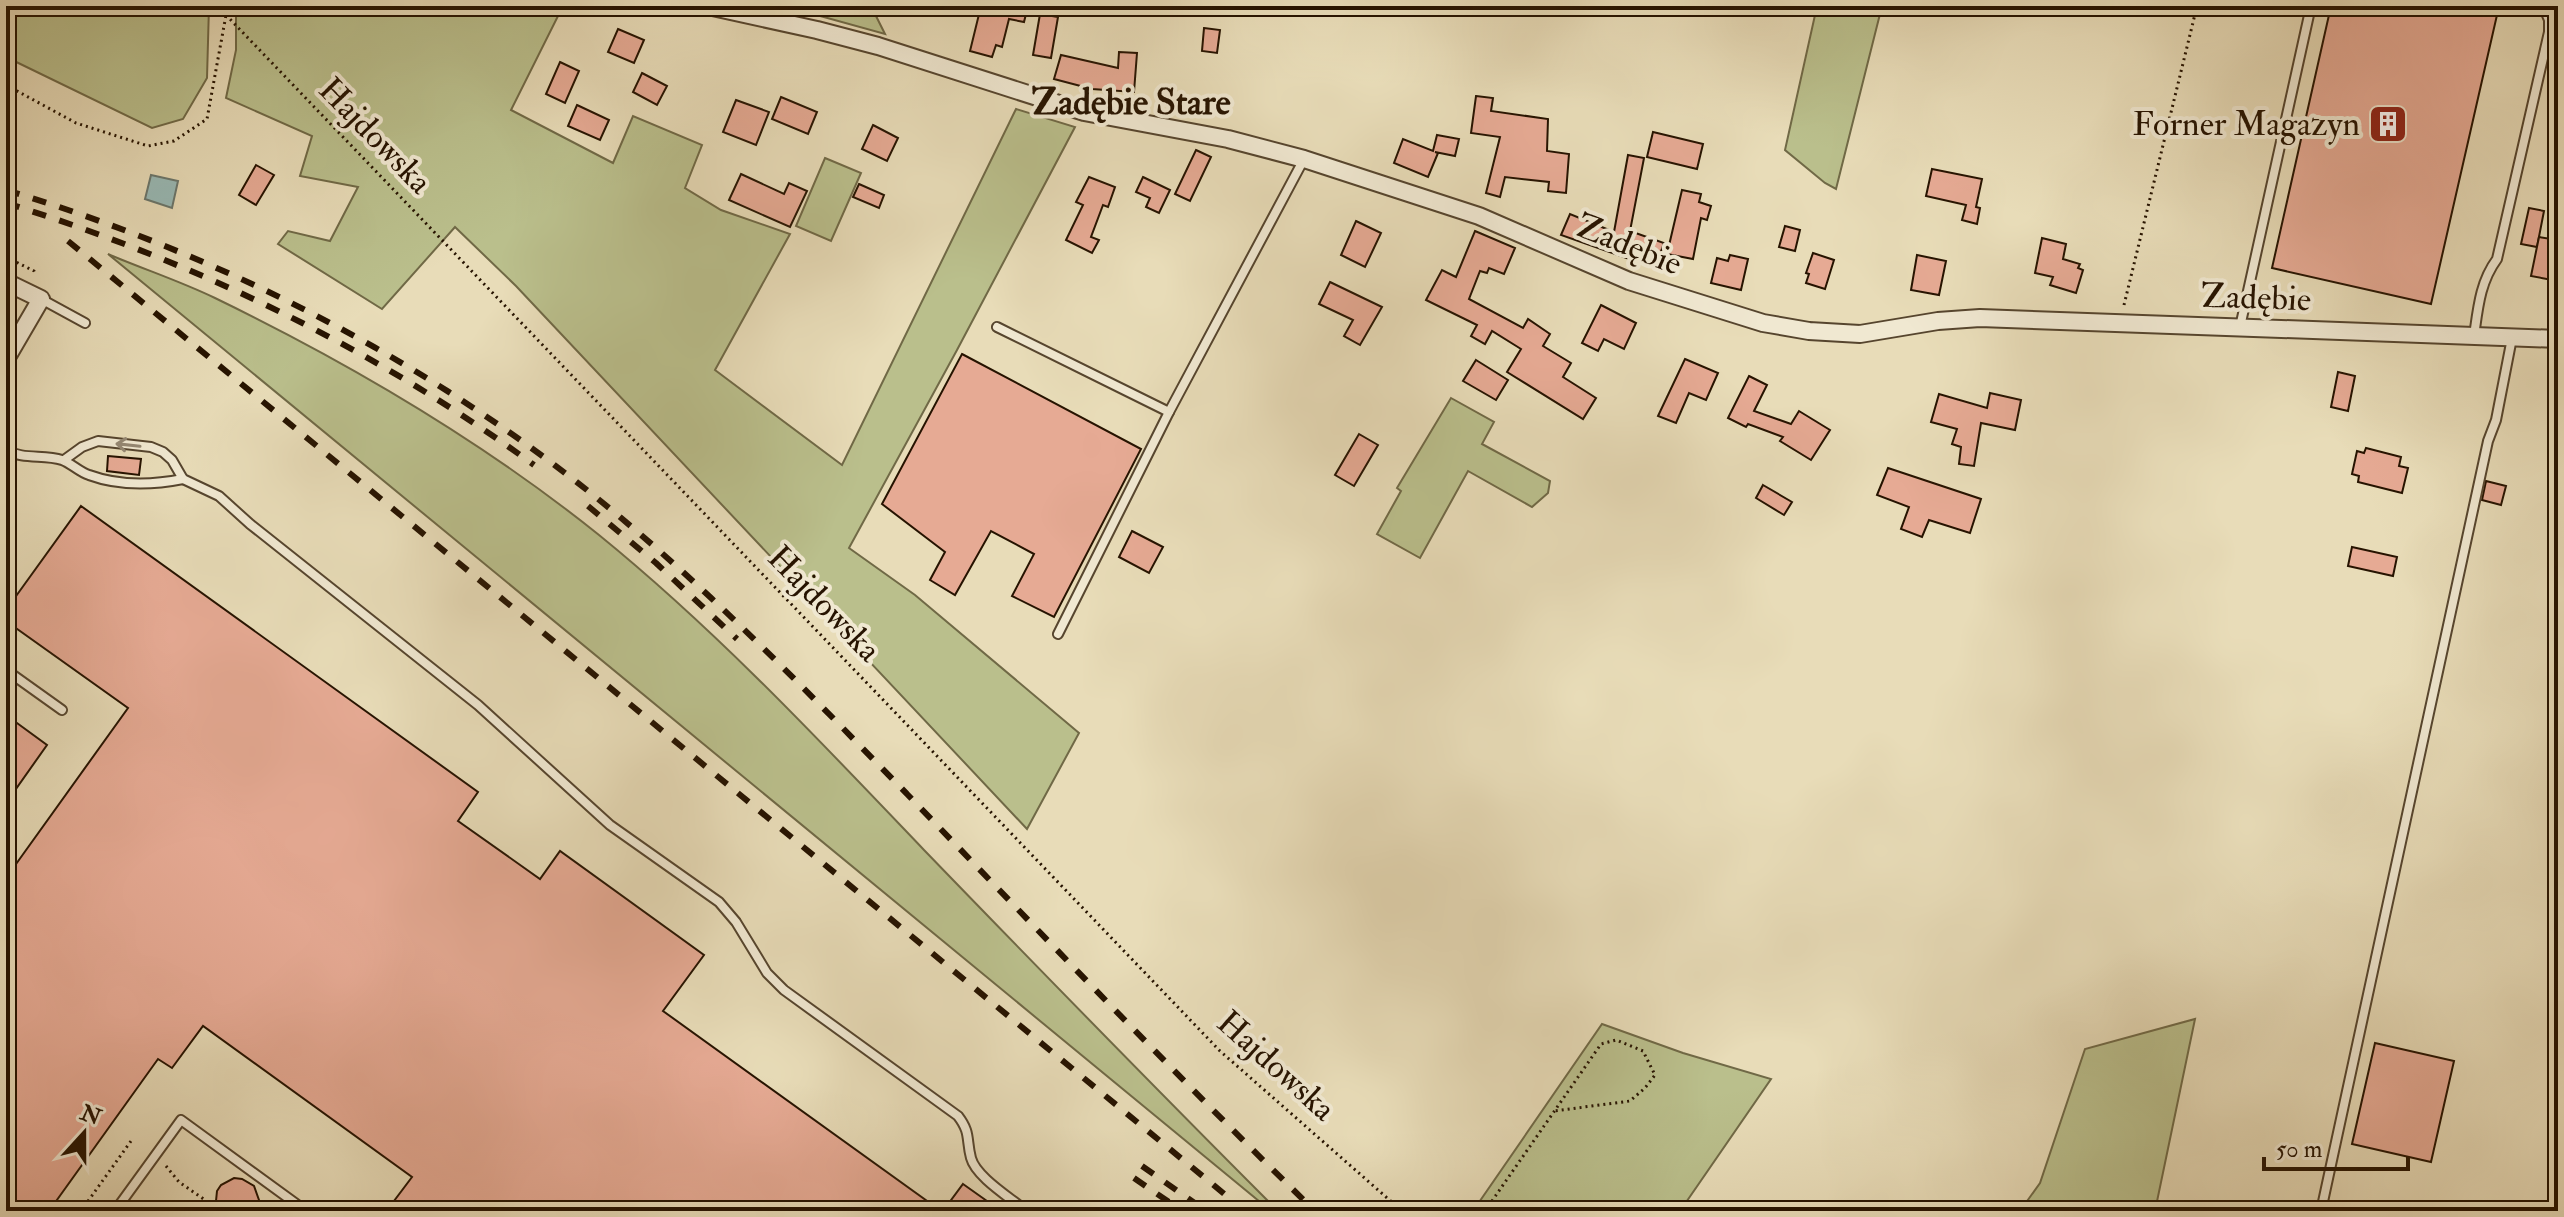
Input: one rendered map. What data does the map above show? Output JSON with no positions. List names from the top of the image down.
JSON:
{
  "streets": {
    "street": ["Zadębie"],
    "path": ["Hajdowska"]
  },
  "districts": ["Zadębie Stare"],
  "places": {
    "building": ["Forner Magazyn"]
  },
  "scale_bar": "50 m",
  "north": "top"
}
